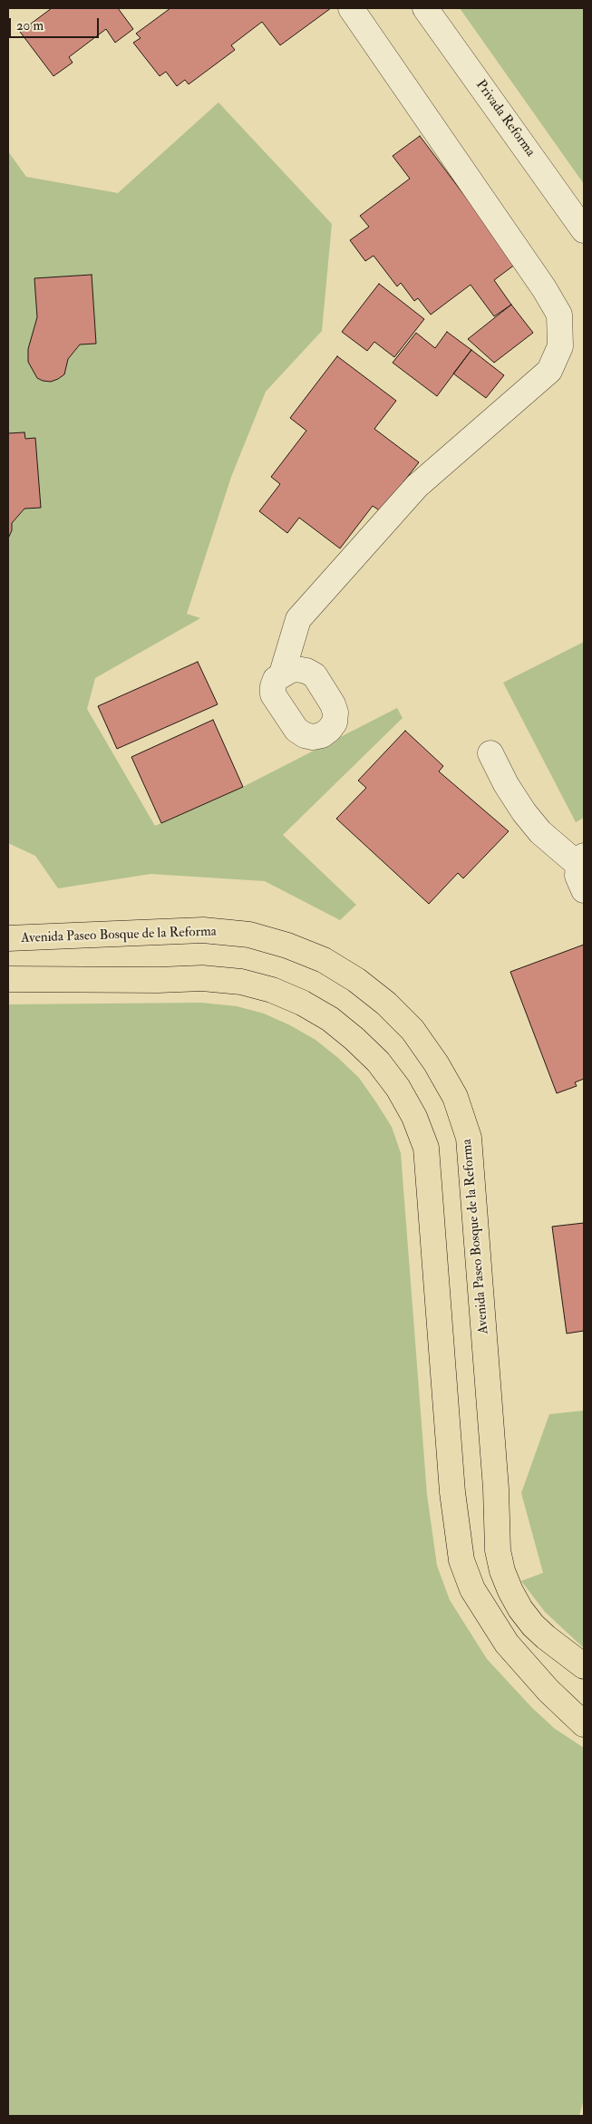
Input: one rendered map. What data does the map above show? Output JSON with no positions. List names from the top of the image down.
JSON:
{
  "streets": {
    "main road": ["Avenida Paseo Bosque de la Reforma"],
    "street": ["Privada Reforma"]
  },
  "scale_bar": "20 m"
}
